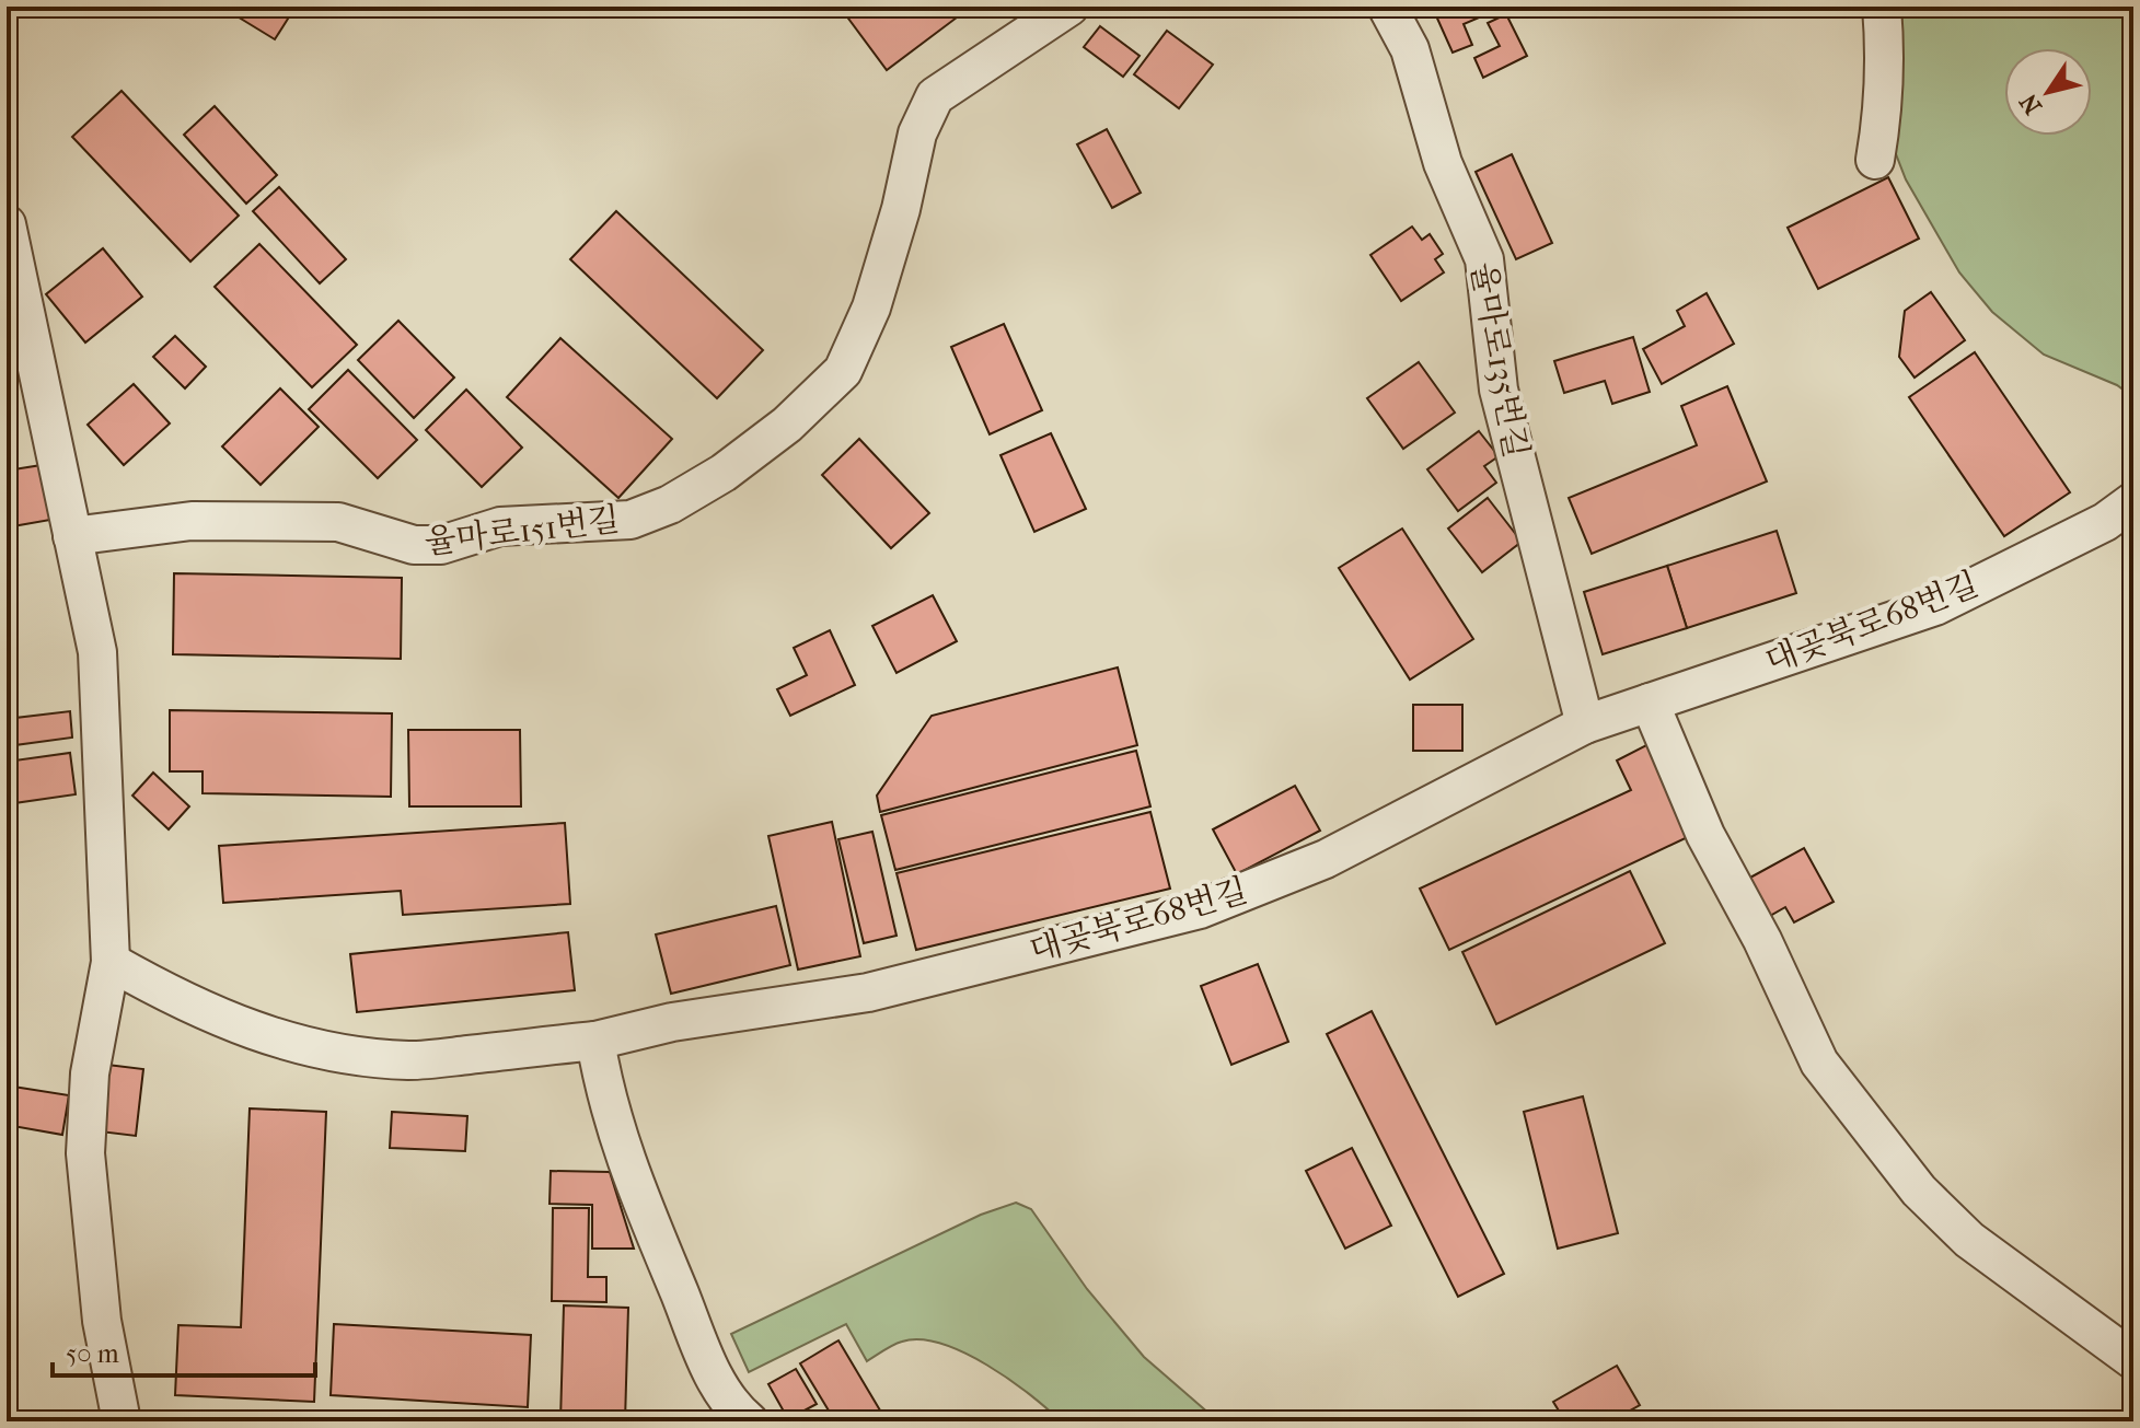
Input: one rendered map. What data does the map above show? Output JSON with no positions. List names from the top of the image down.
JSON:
{
  "streets": {
    "lane": ["율마로135번길", "율마로151번길", "대곶북로68번길"]
  },
  "crossings": [
    ["율마로135번길", "대곶북로68번길"]
  ],
  "scale_bar": "50 m",
  "north": "bottom left"
}
